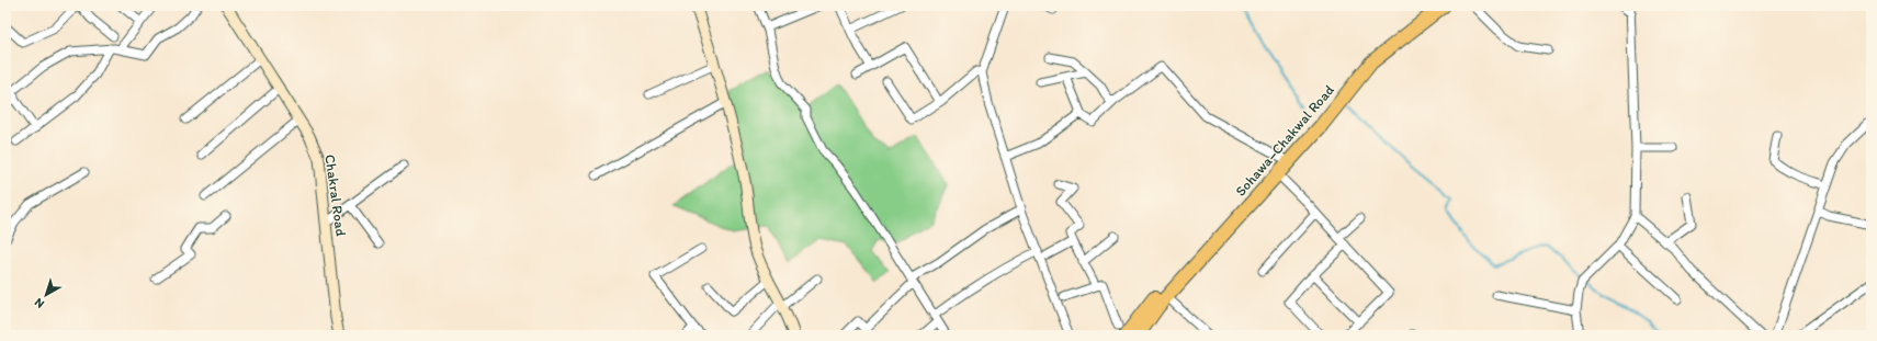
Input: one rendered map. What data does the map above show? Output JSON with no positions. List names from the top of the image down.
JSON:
{
  "streets": {
    "highway": ["Sohawa–Chakwal Road"],
    "street": ["Chakral Road"]
  },
  "north": "bottom left"
}
